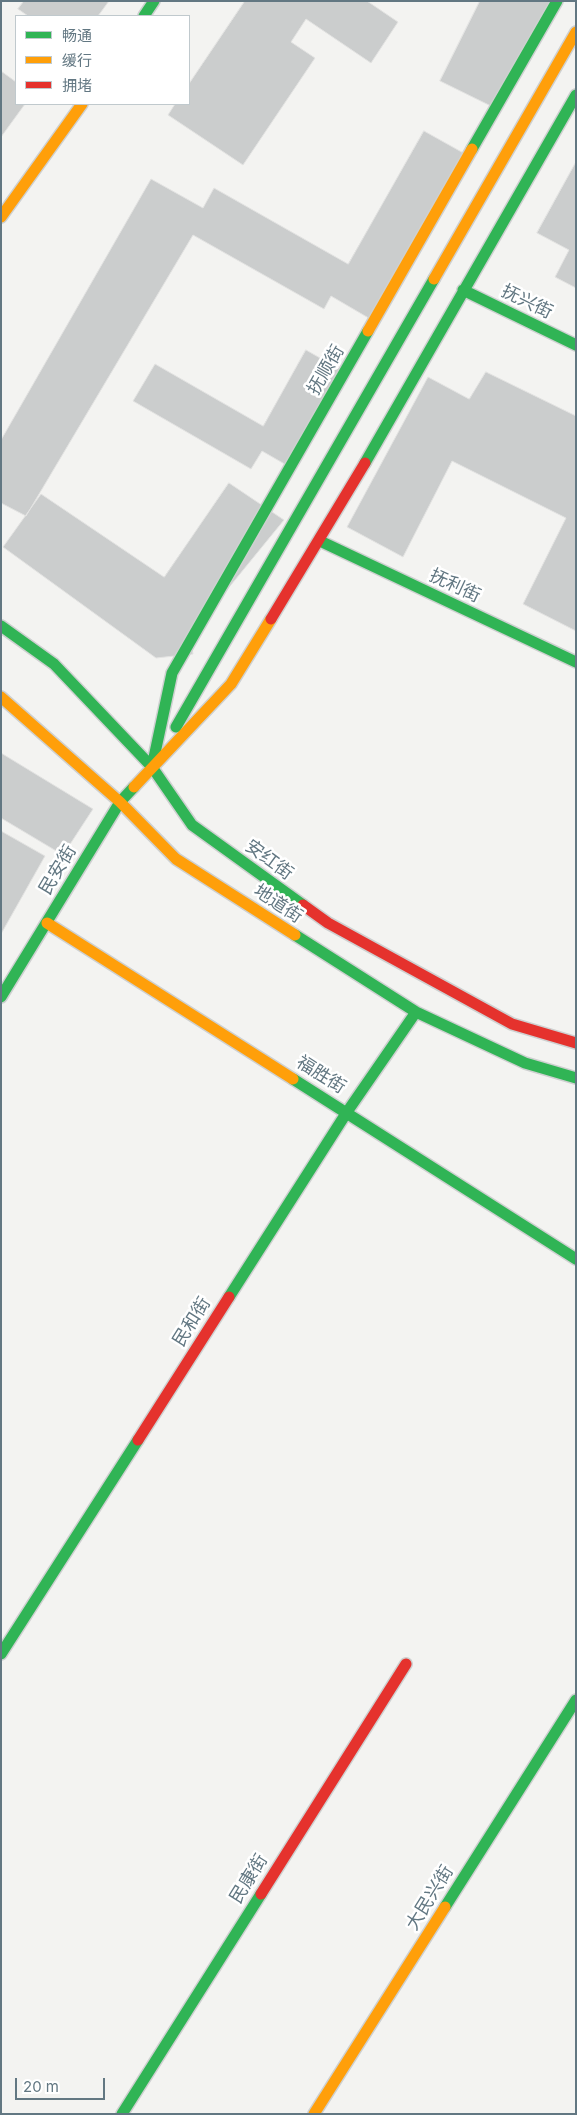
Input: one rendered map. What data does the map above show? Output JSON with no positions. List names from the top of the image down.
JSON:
{
  "streets": {
    "main road": [
      "抚兴街",
      "抚顺街",
      "抚利街",
      "安红街",
      "民安街",
      "地道街",
      "福胜街",
      "民和街",
      "民康街",
      "大民兴街"
    ]
  },
  "crossings": [
    ["抚顺街", "安红街"],
    ["抚顺街", "民安街"],
    ["安红街", "民安街"],
    ["民安街", "地道街"],
    ["民安街", "福胜街"],
    ["地道街", "民和街"],
    ["福胜街", "民和街"]
  ],
  "legend": ["畅通", "缓行", "拥堵"],
  "scale_bar": "20 m"
}
